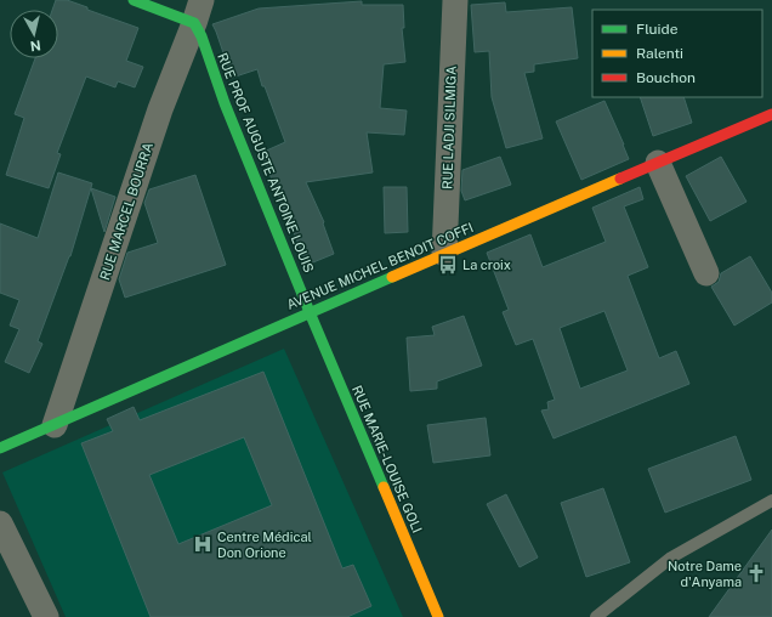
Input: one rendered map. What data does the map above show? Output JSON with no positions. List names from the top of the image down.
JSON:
{
  "streets": {
    "street": [
      "RUE LADJI SILMIGA",
      "RUE PROF AUGUSTE ANTOINE LOUIS",
      "RUE MARCEL BOURRA",
      "AVENUE MICHEL BENOIT COFFI",
      "RUE MARIE-LOUISE GOLI"
    ]
  },
  "crossings": [
    ["RUE LADJI SILMIGA", "AVENUE MICHEL BENOIT COFFI"],
    ["RUE PROF AUGUSTE ANTOINE LOUIS", "RUE MARCEL BOURRA"],
    ["RUE PROF AUGUSTE ANTOINE LOUIS", "AVENUE MICHEL BENOIT COFFI"],
    ["RUE PROF AUGUSTE ANTOINE LOUIS", "RUE MARIE-LOUISE GOLI"],
    ["RUE MARCEL BOURRA", "AVENUE MICHEL BENOIT COFFI"],
    ["AVENUE MICHEL BENOIT COFFI", "RUE MARIE-LOUISE GOLI"]
  ],
  "places": {
    "bus stop": ["La croix"],
    "hospital": ["Centre Médical Don Orione"],
    "church": ["Notre Dame d'Anyama"]
  },
  "legend": ["Fluide", "Ralenti", "Bouchon"],
  "north": "bottom"
}
